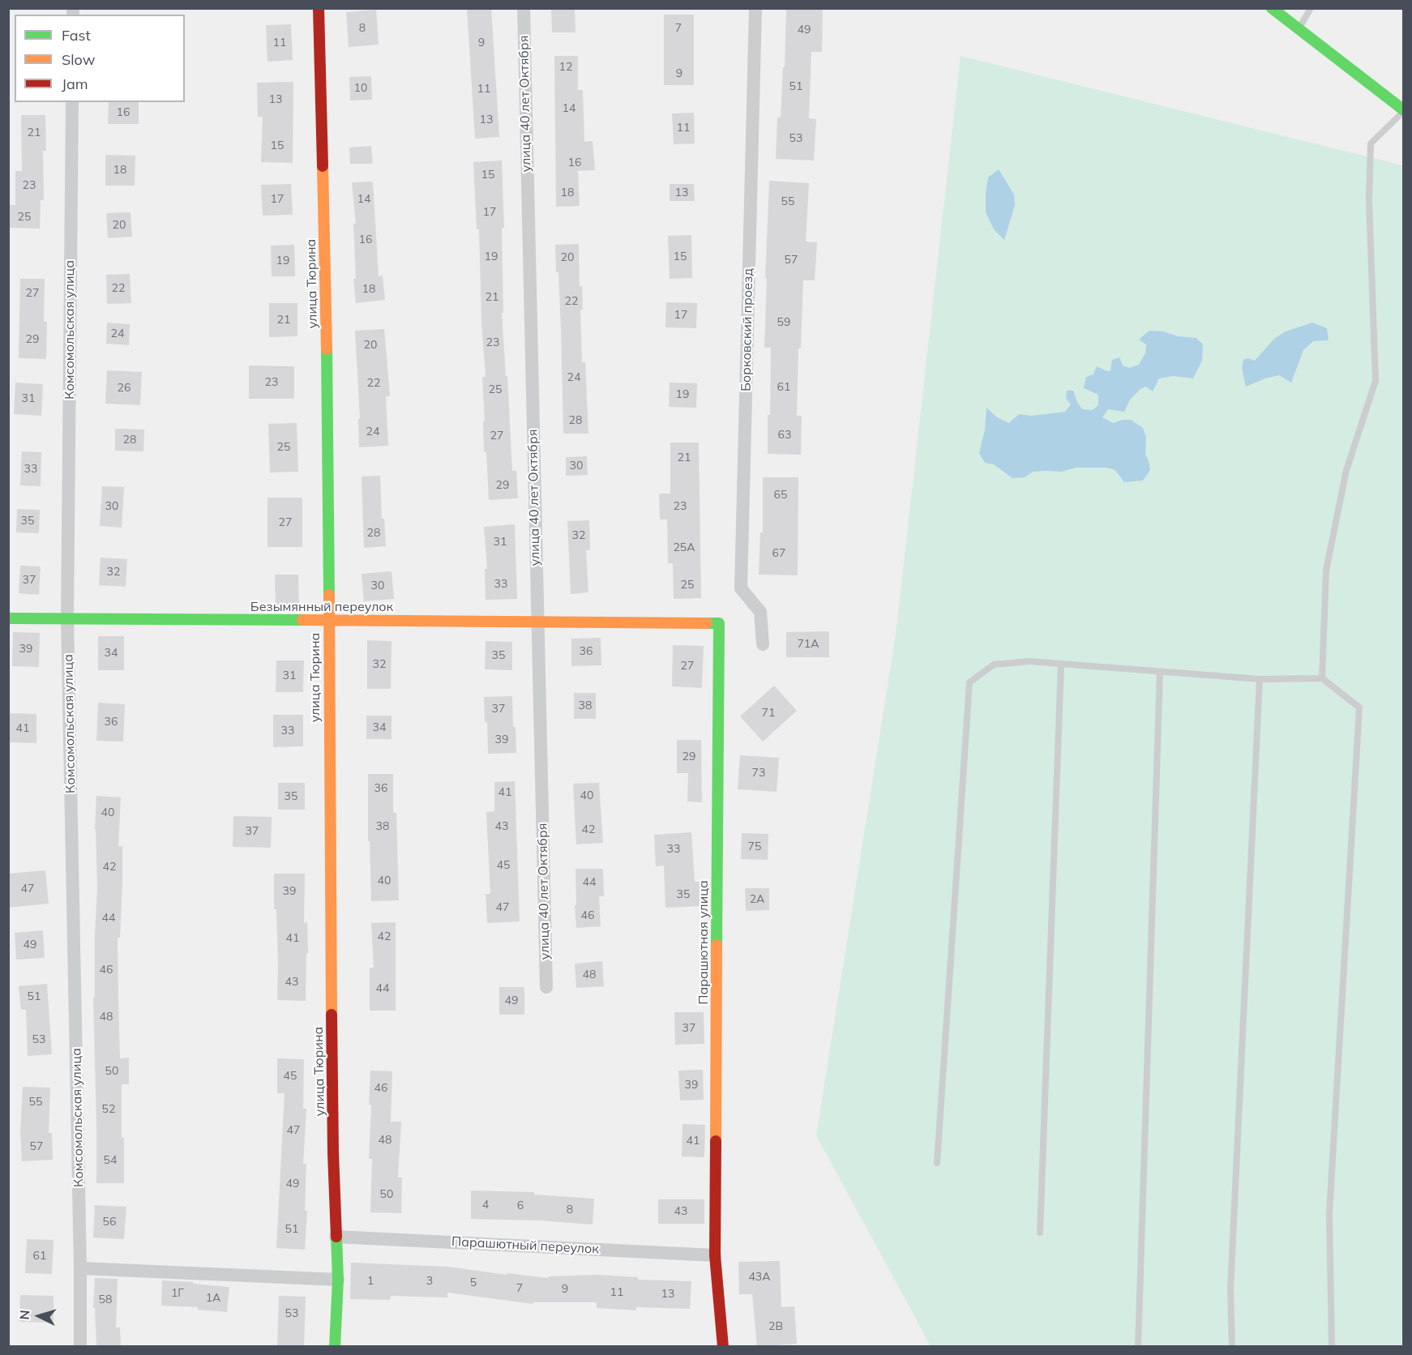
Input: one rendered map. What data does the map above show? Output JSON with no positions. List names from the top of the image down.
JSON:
{
  "streets": {
    "street": [
      "улица 40 лет Октября",
      "улица Тюрина",
      "Комсомольская улица",
      "Борковский проезд",
      "Безымянный переулок",
      "Парашютная улица",
      "Парашютный переулок"
    ]
  },
  "crossings": [
    ["улица 40 лет Октября", "Безымянный переулок"],
    ["улица Тюрина", "Безымянный переулок"],
    ["улица Тюрина", "Парашютный переулок"],
    ["Комсомольская улица", "Безымянный переулок"],
    ["Безымянный переулок", "Парашютная улица"],
    ["Парашютная улица", "Парашютный переулок"]
  ],
  "house_numbers": [
    "8",
    "7",
    "49",
    "11",
    "9",
    "12",
    "9",
    "51",
    "10",
    "11",
    "13",
    "14",
    "16",
    "13",
    "11",
    "21",
    "53",
    "15",
    "16",
    "18",
    "15",
    "23",
    "18",
    "13",
    "17",
    "14",
    "55",
    "17",
    "25",
    "20",
    "16",
    "19",
    "15",
    "20",
    "57",
    "19",
    "22",
    "18",
    "27",
    "21",
    "22",
    "17",
    "21",
    "59",
    "24",
    "29",
    "23",
    "20",
    "24",
    "23",
    "22",
    "61",
    "26",
    "25",
    "19",
    "31",
    "28",
    "24",
    "63",
    "27",
    "28",
    "25",
    "21",
    "30",
    "33",
    "29",
    "65",
    "30",
    "23",
    "35",
    "27",
    "28",
    "32",
    "31",
    "25А",
    "67",
    "32",
    "37",
    "33",
    "25",
    "30",
    "71А",
    "39",
    "36",
    "34",
    "35",
    "32",
    "27",
    "31",
    "38",
    "37",
    "71",
    "36",
    "34",
    "41",
    "33",
    "39",
    "29",
    "73",
    "36",
    "41",
    "40",
    "35",
    "40",
    "38",
    "43",
    "42",
    "37",
    "75",
    "33",
    "45",
    "42",
    "40",
    "44",
    "47",
    "39",
    "35",
    "2А",
    "47",
    "46",
    "44",
    "42",
    "41",
    "49",
    "46",
    "48",
    "43",
    "44",
    "51",
    "49",
    "48",
    "37",
    "53",
    "50",
    "45",
    "39",
    "46",
    "55",
    "52",
    "47",
    "48",
    "41",
    "57",
    "54",
    "49",
    "50",
    "4",
    "6",
    "8",
    "43",
    "56",
    "51",
    "61",
    "43А",
    "1",
    "3",
    "5",
    "7",
    "9",
    "11",
    "1Г",
    "13",
    "1А",
    "58",
    "53",
    "2В"
  ],
  "legend": ["Fast", "Slow", "Jam"],
  "north": "left"
}
